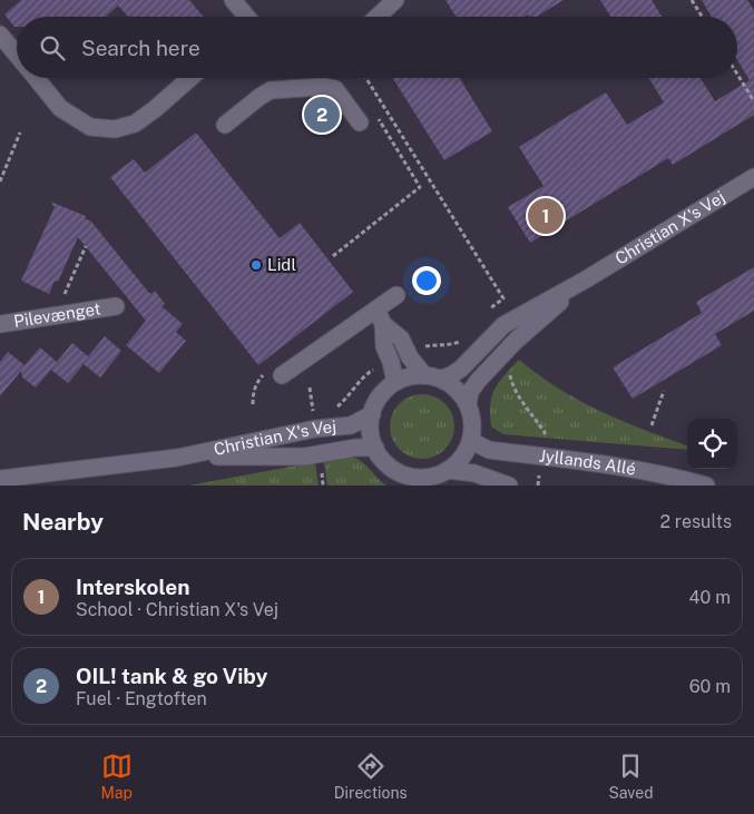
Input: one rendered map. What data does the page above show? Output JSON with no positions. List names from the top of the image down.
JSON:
{
  "streets": {
    "street": ["Christian X's Vej", "Pilevænget", "Jyllands Allé"]
  },
  "crossings": [
    ["Christian X's Vej", "Jyllands Allé"]
  ],
  "places": ["Lidl"],
  "page": {
    "search": "Search here",
    "pins": ["2", "1"],
    "heading": ["Nearby", "2 results"],
    "list": [
      {
        "mark": "1",
        "name": "Interskolen",
        "note": "School · Christian X's Vej",
        "value": "40 m"
      },
      {
        "mark": "2",
        "name": "OIL! tank & go Viby",
        "note": "Fuel · Engtoften",
        "value": "60 m"
      }
    ],
    "nav": ["Map", "Directions", "Saved"]
  }
}
